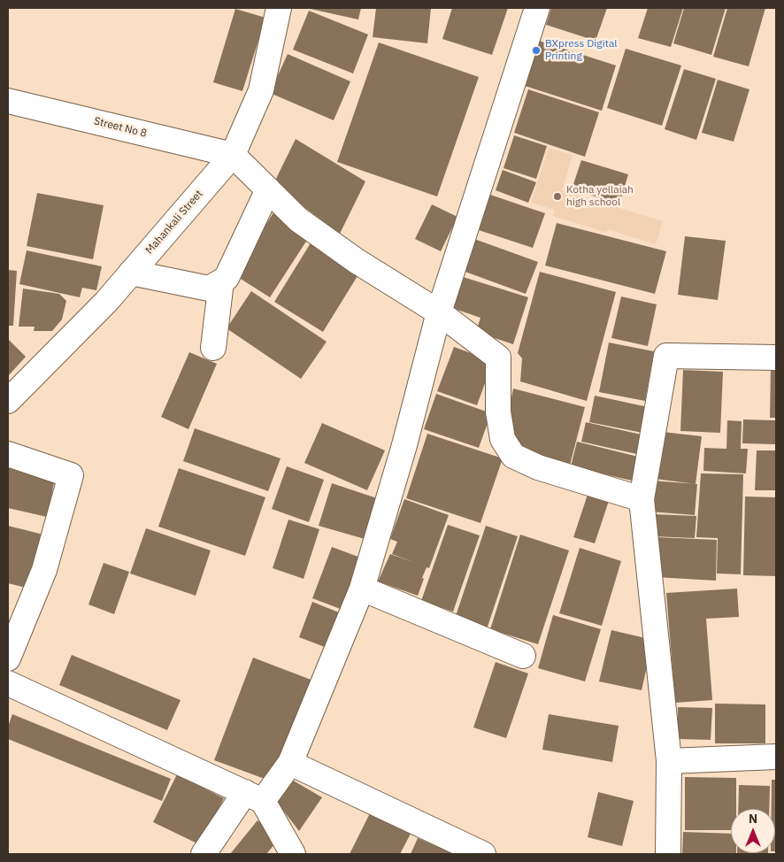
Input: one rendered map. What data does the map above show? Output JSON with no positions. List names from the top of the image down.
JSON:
{
  "streets": {
    "street": ["Street No 8", "Mahankali Street"]
  },
  "crossings": [
    ["Street No 8", "Mahankali Street"]
  ],
  "places": ["BXpress Digital Printing", "Kotha yellaiah high school"],
  "north": "top"
}
